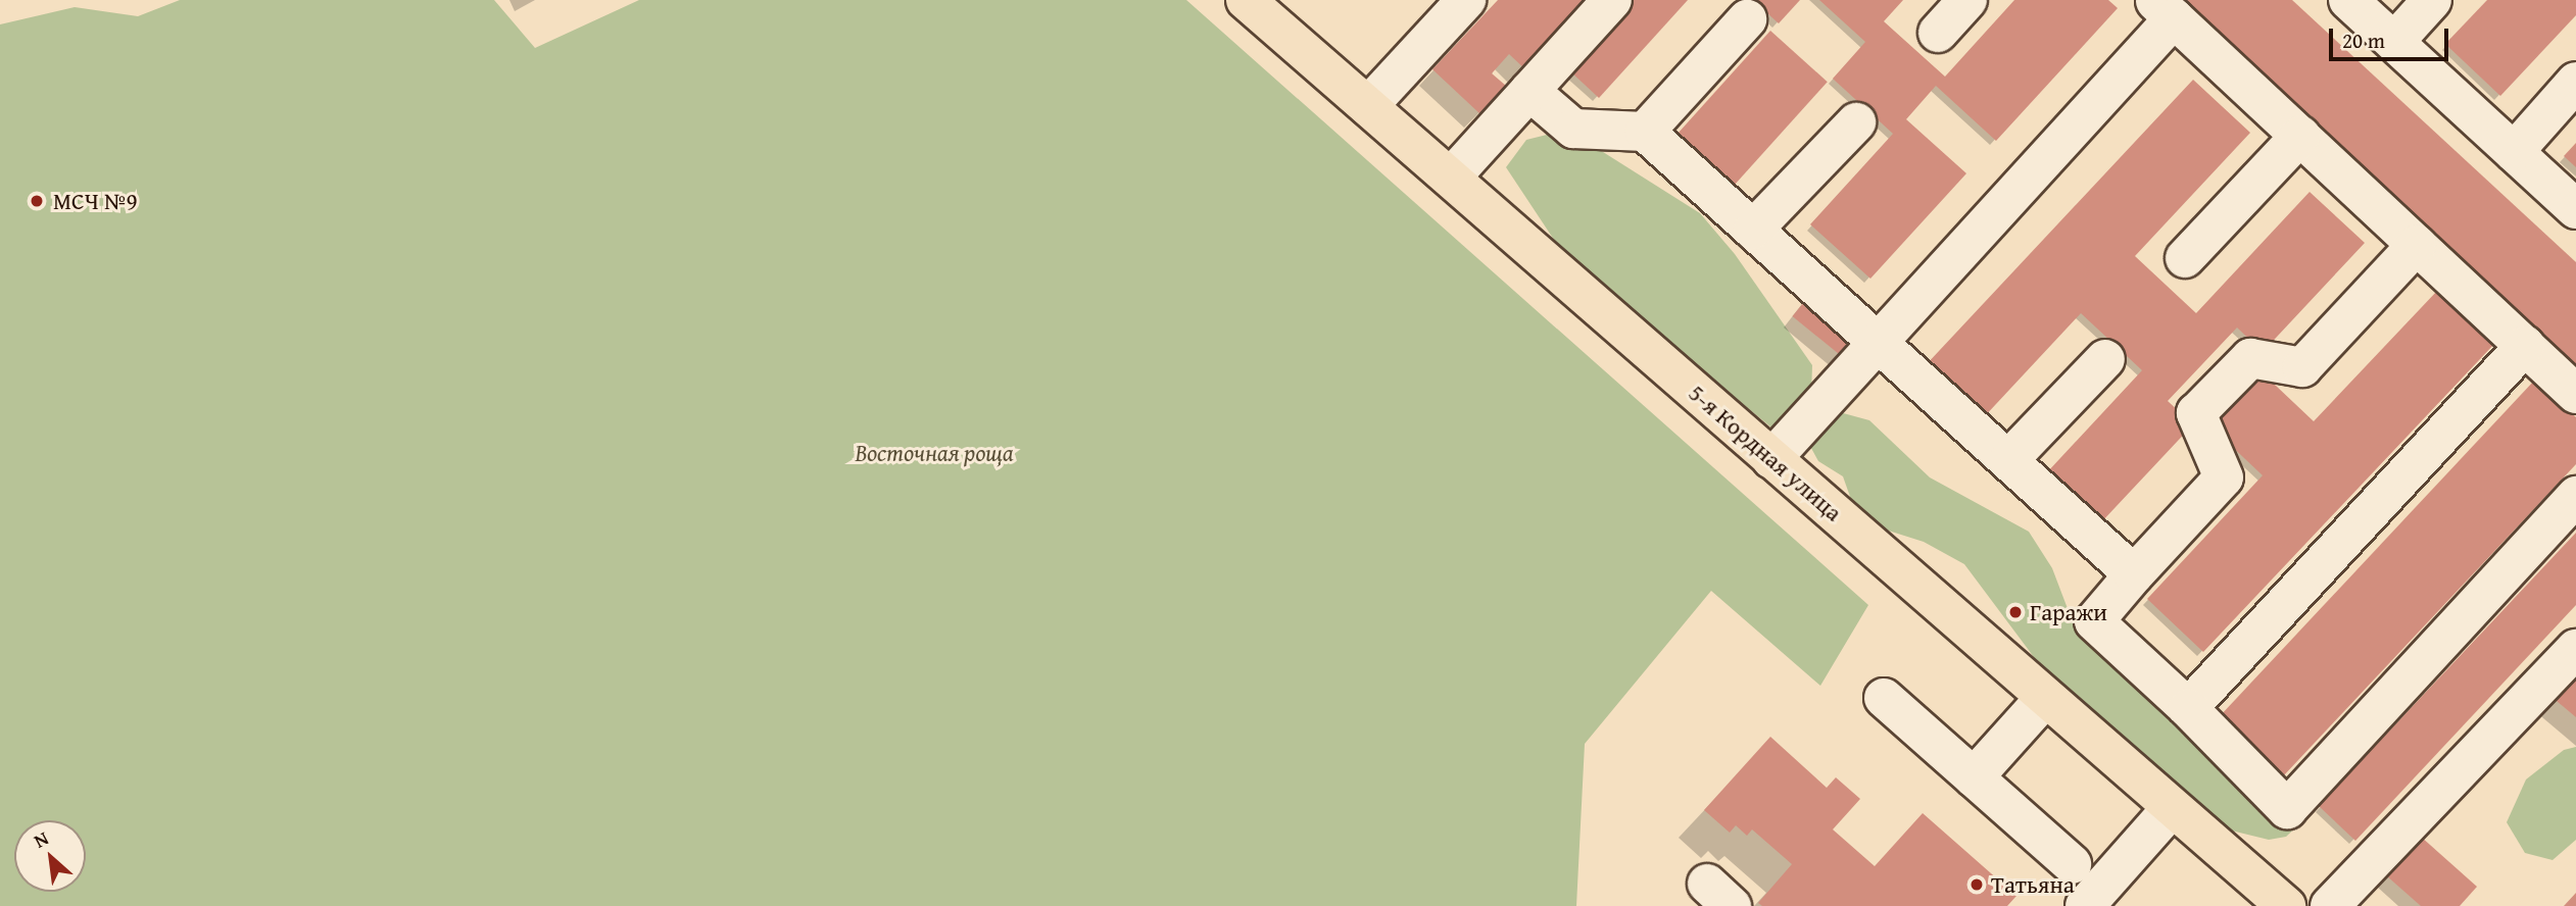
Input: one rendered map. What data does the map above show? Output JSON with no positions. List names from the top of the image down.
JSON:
{
  "streets": {
    "main road": ["5-я Кордная улица"]
  },
  "parks": ["Восточная роща"],
  "places": ["МСЧ №9", "Гаражи", "Татьяна"],
  "scale_bar": "20 m",
  "north": "top left"
}
